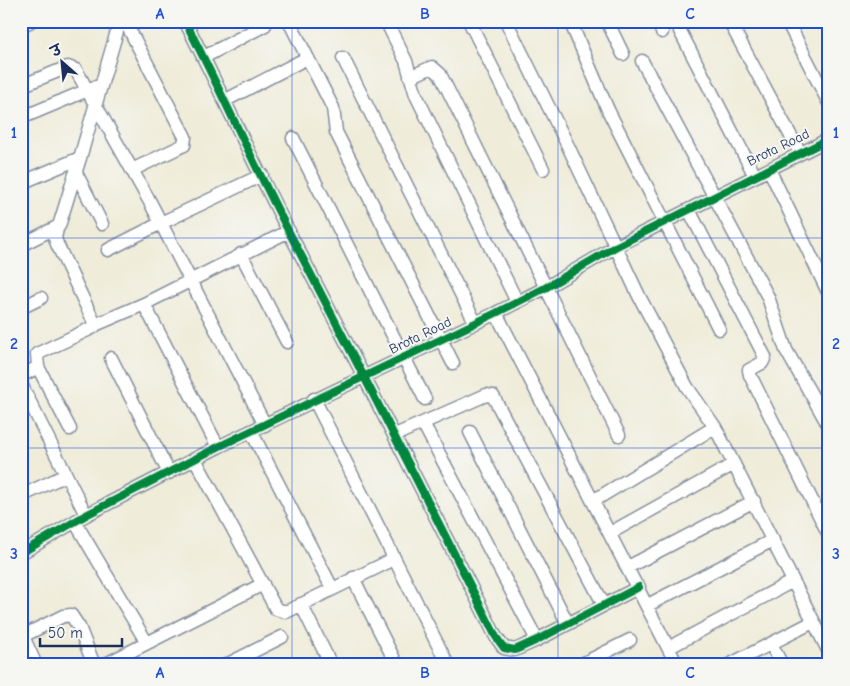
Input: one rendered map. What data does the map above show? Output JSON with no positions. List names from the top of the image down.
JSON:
{
  "streets": {
    "street": ["Brota Road"]
  },
  "scale_bar": "50 m",
  "north": "top left",
  "grid": {
    "columns": ["A", "B", "C"],
    "rows": ["1", "2", "3"]
  }
}
